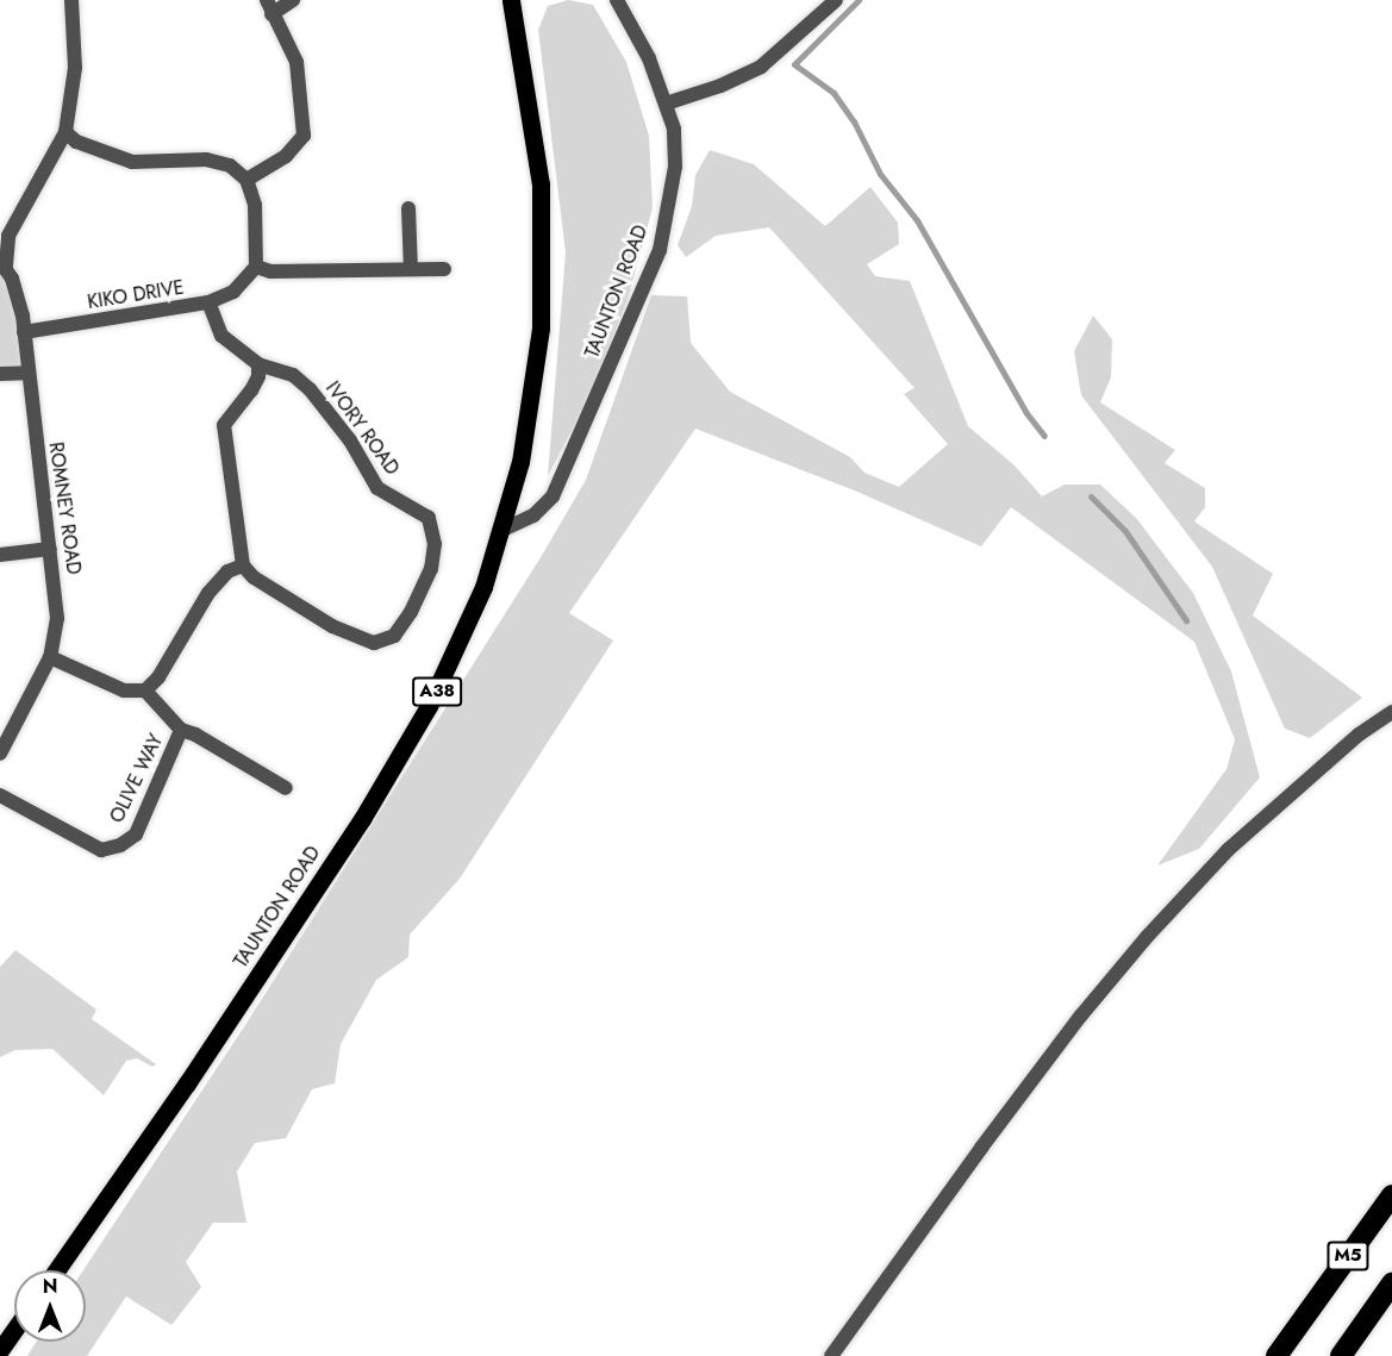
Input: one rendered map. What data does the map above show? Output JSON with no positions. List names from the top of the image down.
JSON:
{
  "streets": {
    "highway": ["M5"],
    "main road": ["TAUNTON ROAD", "A38"],
    "street": [
      "KIKO DRIVE",
      "IVORY ROAD",
      "ROMNEY ROAD",
      "OLIVE WAY"
    ]
  },
  "crossings": [
    ["KIKO DRIVE", "ROMNEY ROAD"]
  ],
  "north": "top"
}
